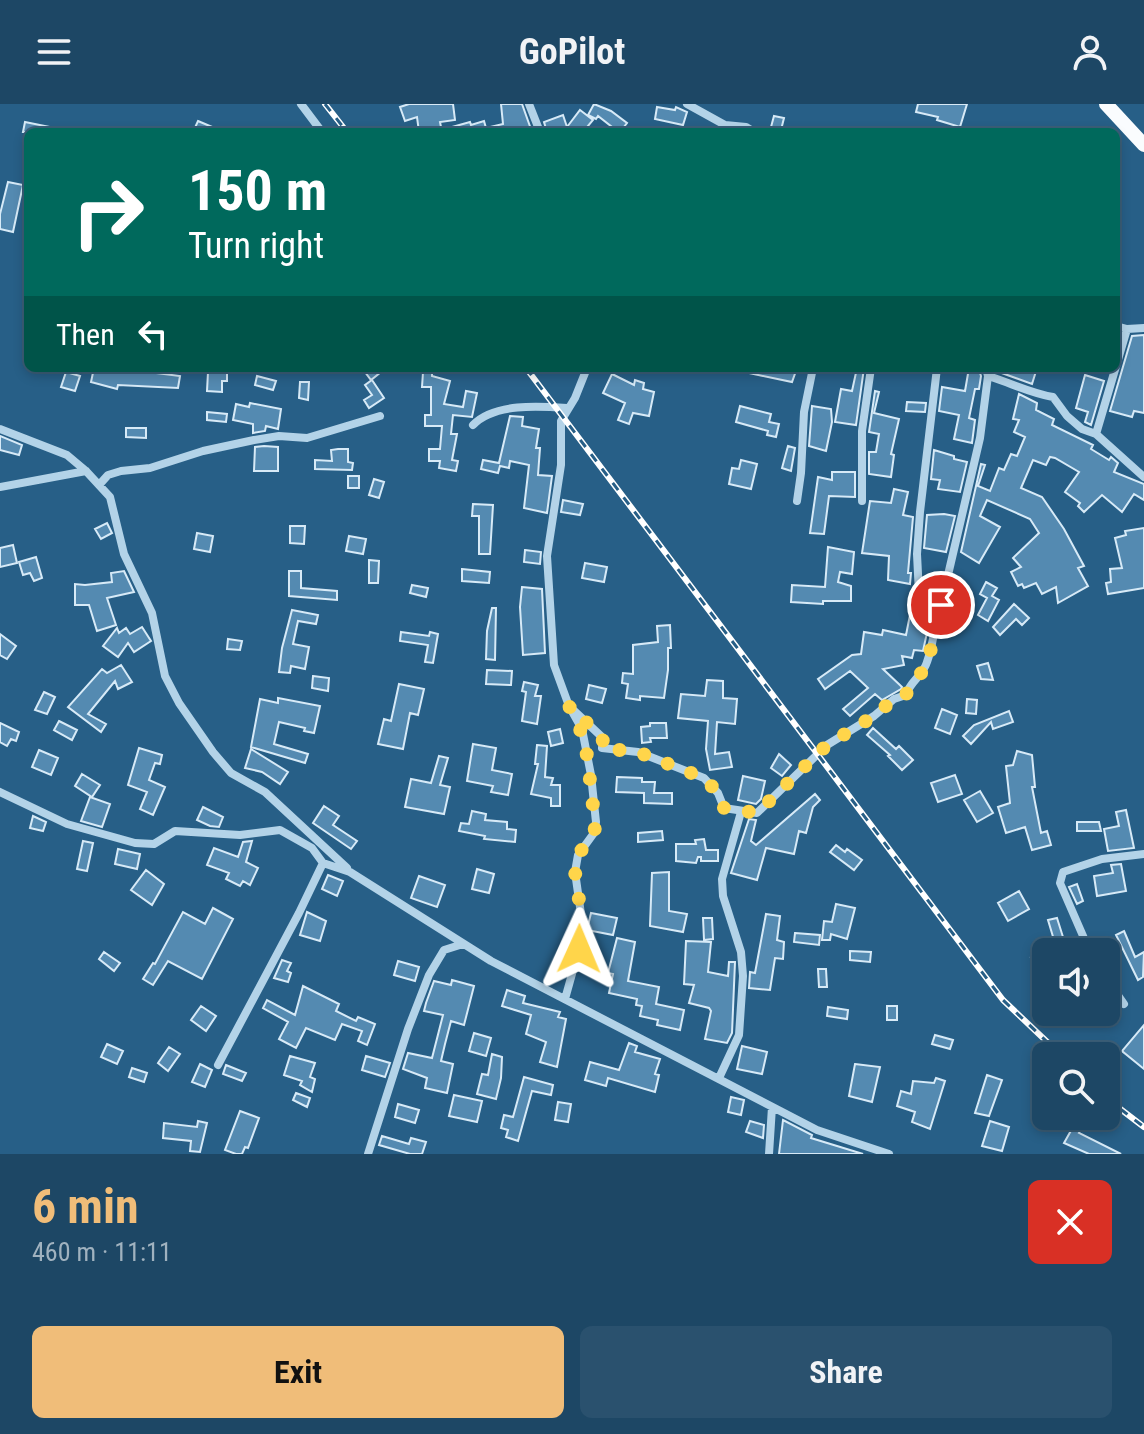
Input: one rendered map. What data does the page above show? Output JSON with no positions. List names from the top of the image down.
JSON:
{
  "page": {
    "header": "GoPilot",
    "turn": ["150 m", "Turn right"],
    "then": "Then",
    "heading": ["6 min", "460 m · 11:11"],
    "buttons": ["Exit", "Share"]
  }
}
